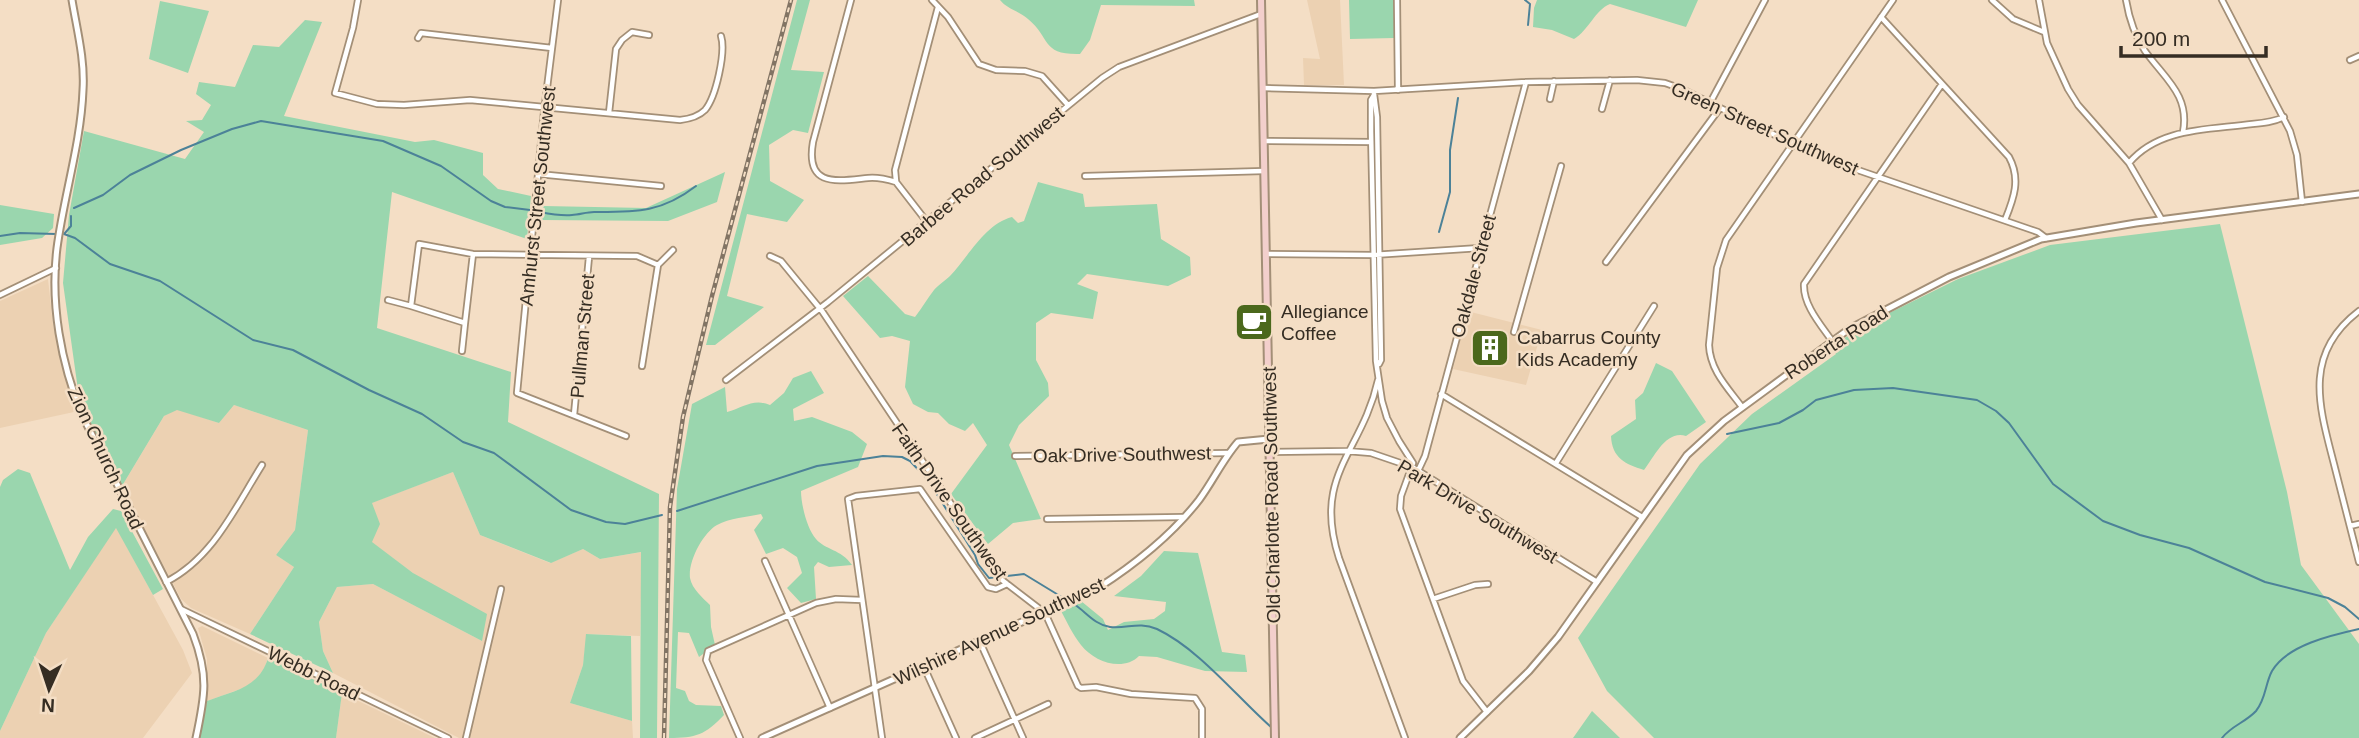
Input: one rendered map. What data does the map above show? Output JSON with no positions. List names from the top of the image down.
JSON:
{
  "streets": {
    "main road": ["Old Charlotte Road Southwest"],
    "street": [
      "Green Street Southwest",
      "Barbee Road Southwest",
      "Amhurst Street Southwest",
      "Oakdale Street",
      "Pullman Street",
      "Roberta Road",
      "Oak Drive Southwest",
      "Zion Church Road",
      "Faith Drive Southwest",
      "Park Drive Southwest",
      "Wilshire Avenue Southwest",
      "Webb Road"
    ]
  },
  "crossings": [
    ["Green Street Southwest", "Oakdale Street"],
    ["Green Street Southwest", "Roberta Road"],
    ["Green Street Southwest", "Old Charlotte Road Southwest"],
    ["Barbee Road Southwest", "Old Charlotte Road Southwest"],
    ["Barbee Road Southwest", "Faith Drive Southwest"],
    ["Amhurst Street Southwest", "Pullman Street"],
    ["Oakdale Street", "Park Drive Southwest"],
    ["Roberta Road", "Park Drive Southwest"],
    ["Oak Drive Southwest", "Wilshire Avenue Southwest"],
    ["Zion Church Road", "Webb Road"],
    ["Old Charlotte Road Southwest", "Park Drive Southwest"],
    ["Faith Drive Southwest", "Wilshire Avenue Southwest"]
  ],
  "places": {
    "cafe": ["Allegiance Coffee"],
    "building": ["Cabarrus County Kids Academy"]
  },
  "scale_bar": "200 m",
  "north": "bottom"
}
